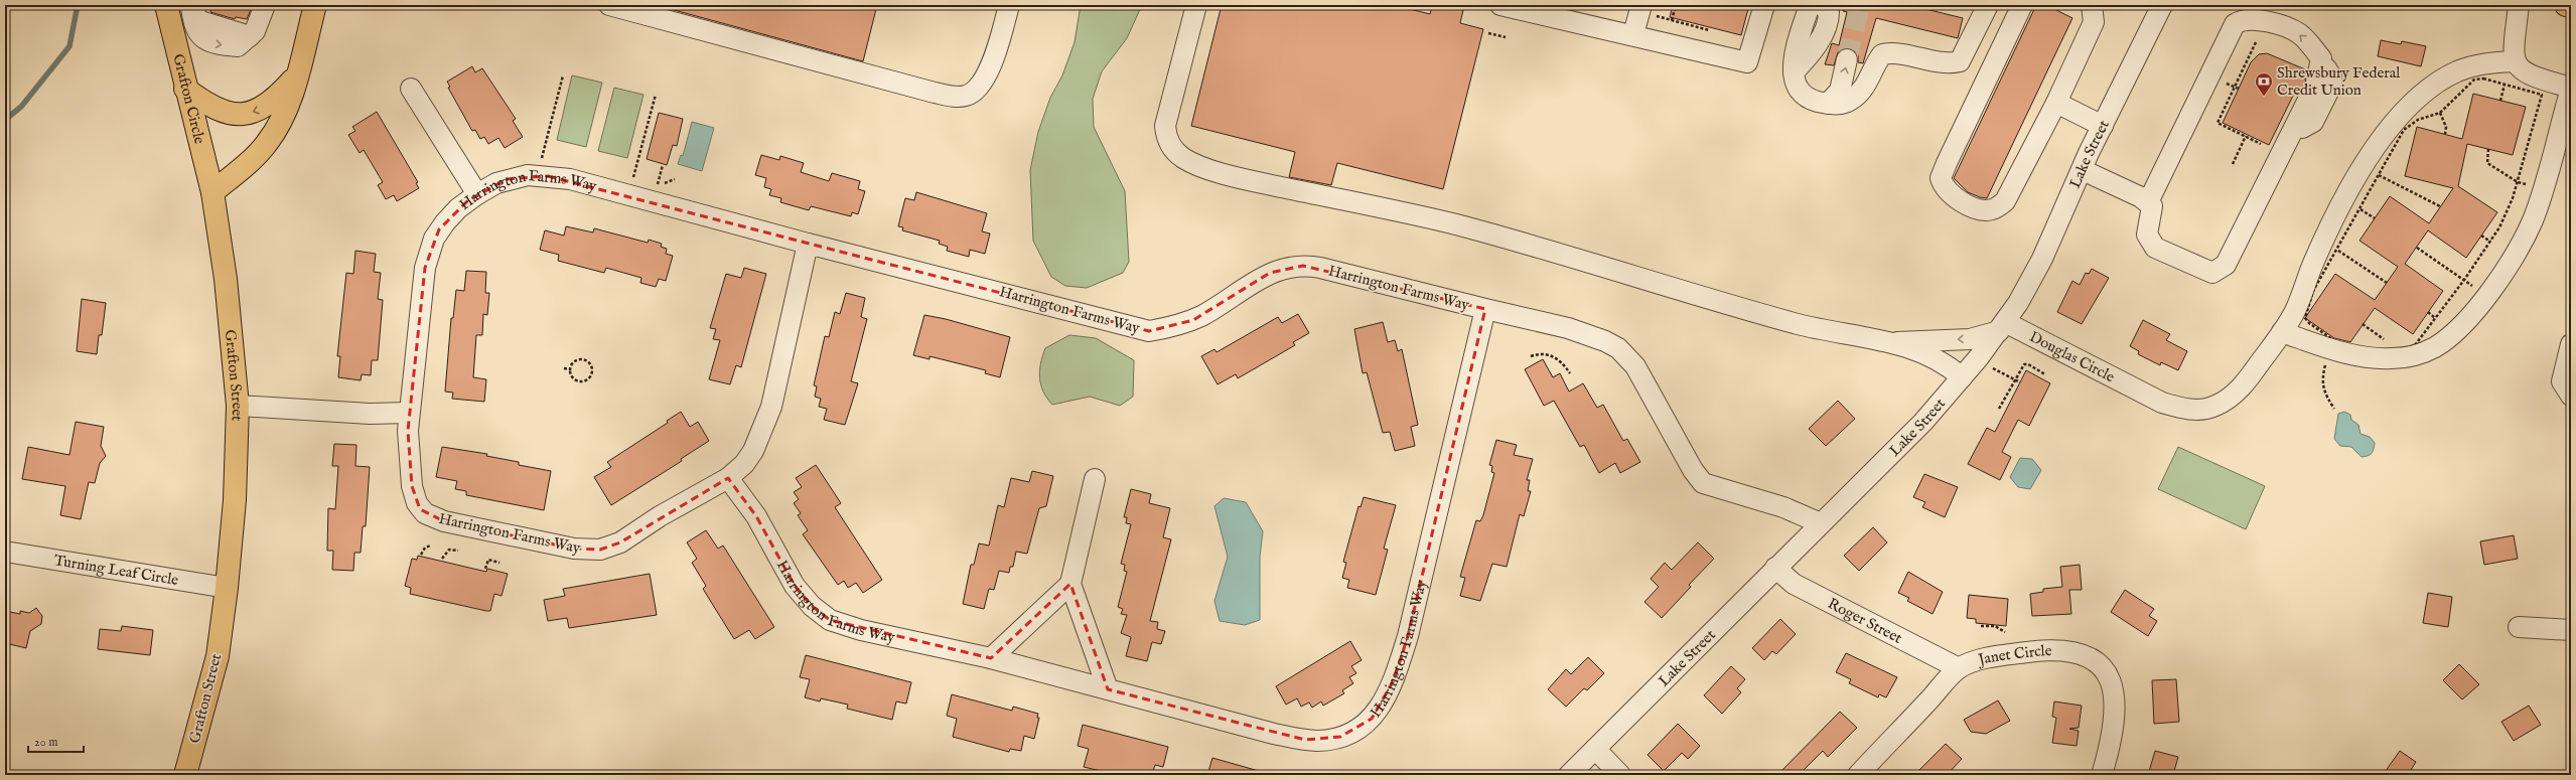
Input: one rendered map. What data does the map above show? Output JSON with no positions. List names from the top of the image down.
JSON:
{
  "streets": {
    "main road": ["Grafton Circle", "Grafton Street"],
    "street": [
      "Lake Street",
      "Harrington Farms Way",
      "Douglas Circle",
      "Turning Leaf Circle",
      "Roger Street",
      "Janet Circle"
    ]
  },
  "crossings": [
    ["Grafton Circle", "Grafton Street"],
    ["Lake Street", "Harrington Farms Way"],
    ["Lake Street", "Douglas Circle"],
    ["Lake Street", "Roger Street"],
    ["Grafton Street", "Turning Leaf Circle"],
    ["Roger Street", "Janet Circle"]
  ],
  "places": {
    "bank": ["Shrewsbury Federal Credit Union"]
  },
  "scale_bar": "20 m"
}
